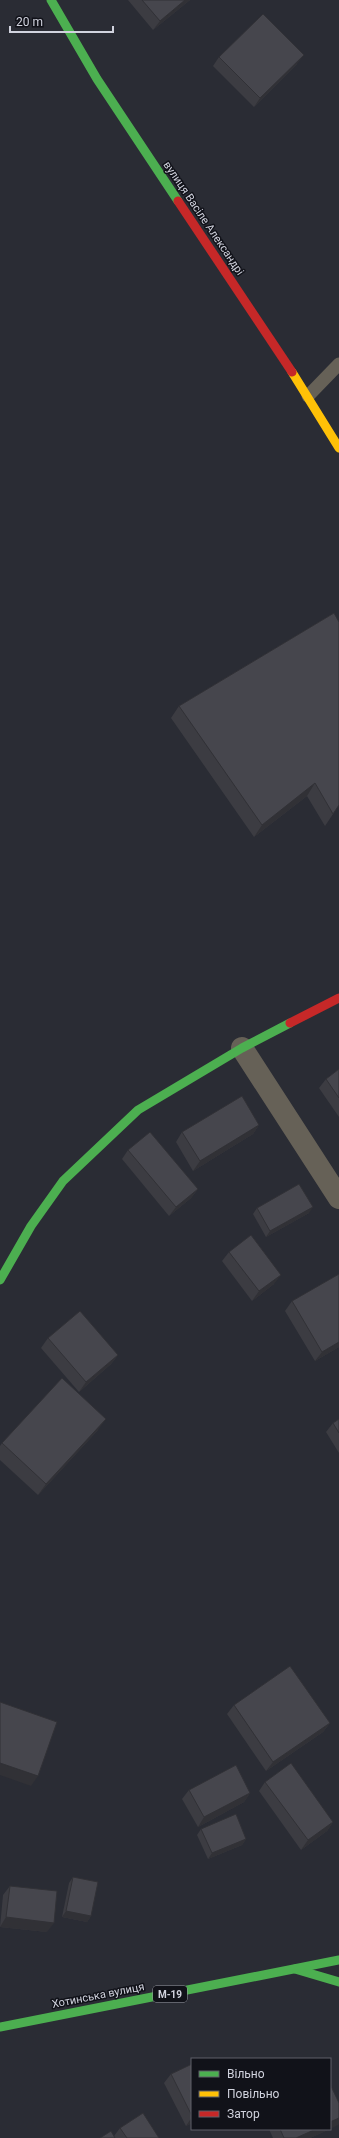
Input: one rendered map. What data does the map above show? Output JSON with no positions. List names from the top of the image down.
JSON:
{
  "streets": {
    "main road": ["вулиця Васіле Александрі", "М-19", "Хотинська вулиця"]
  },
  "legend": ["Вільно", "Повільно", "Затор"],
  "scale_bar": "20 m"
}
